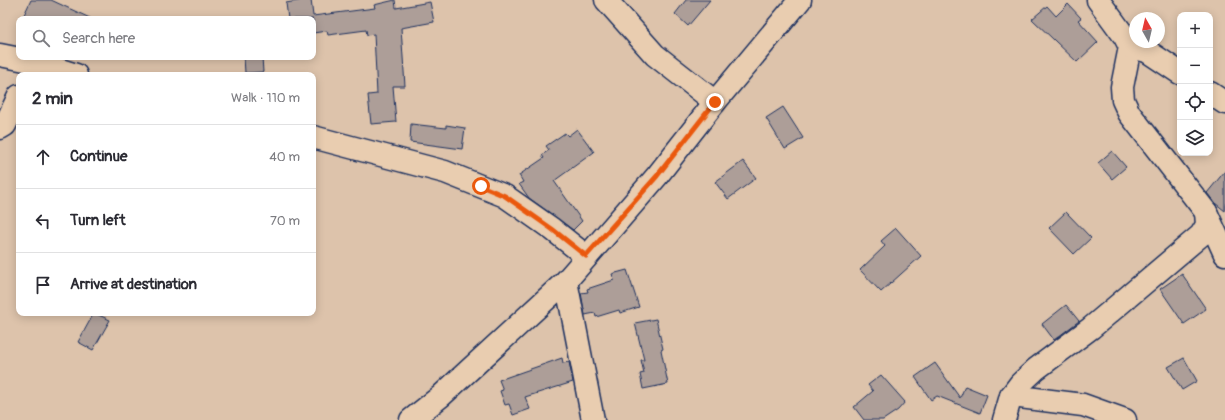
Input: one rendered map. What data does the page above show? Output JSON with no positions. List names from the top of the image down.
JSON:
{
  "north": "top",
  "page": {
    "map_buttons": ["+", "−"],
    "search": "Search here",
    "heading": ["2 min", "Walk · 110 m"],
    "list": [
      ["Continue", "40 m"],
      ["Turn left", "70 m"],
      "Arrive at destination"
    ]
  }
}
